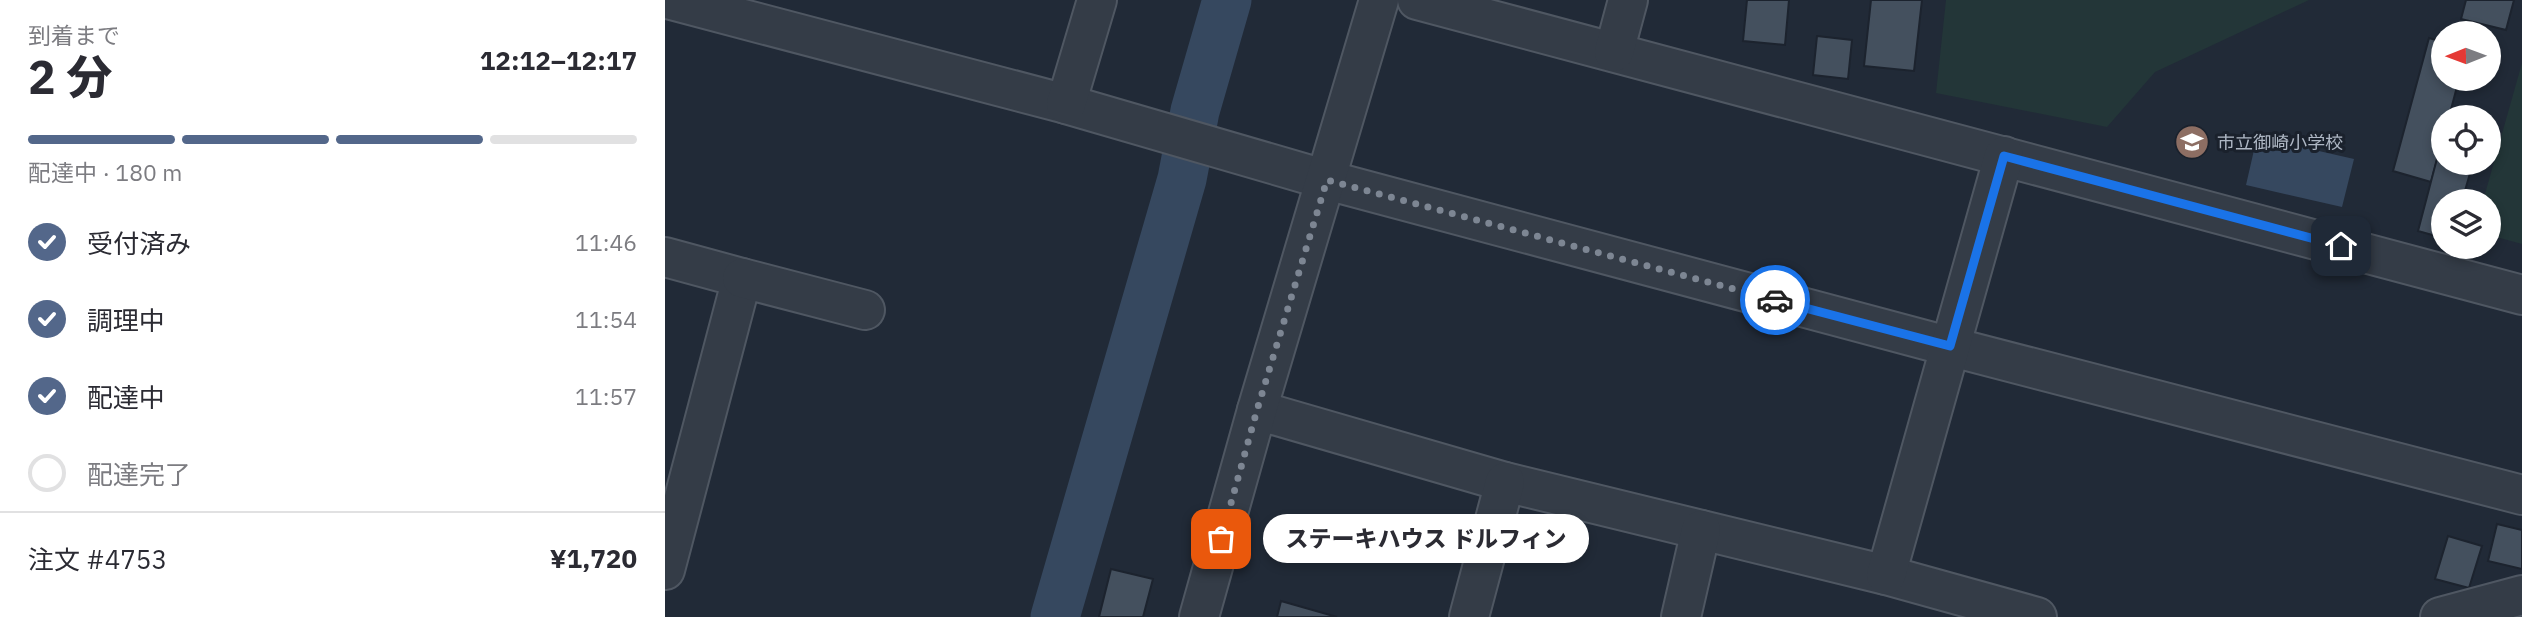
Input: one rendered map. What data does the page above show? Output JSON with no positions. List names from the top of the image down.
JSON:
{
  "places": {
    "school or university": ["市立御崎小学校"],
    "other": ["ステーキハウス ドルフィン"]
  },
  "north": "left",
  "page": {
    "heading": ["2 分", "到着まで", "12:12–12:17"],
    "panel": ["注文 #4753", "¥1,720"],
    "bar": "配達中 · 180 m",
    "list": [
      ["受付済み", "11:46"],
      ["調理中", "11:54"],
      ["配達中", "11:57"],
      "配達完了"
    ],
    "bubble": "ステーキハウス ドルフィン"
  }
}
